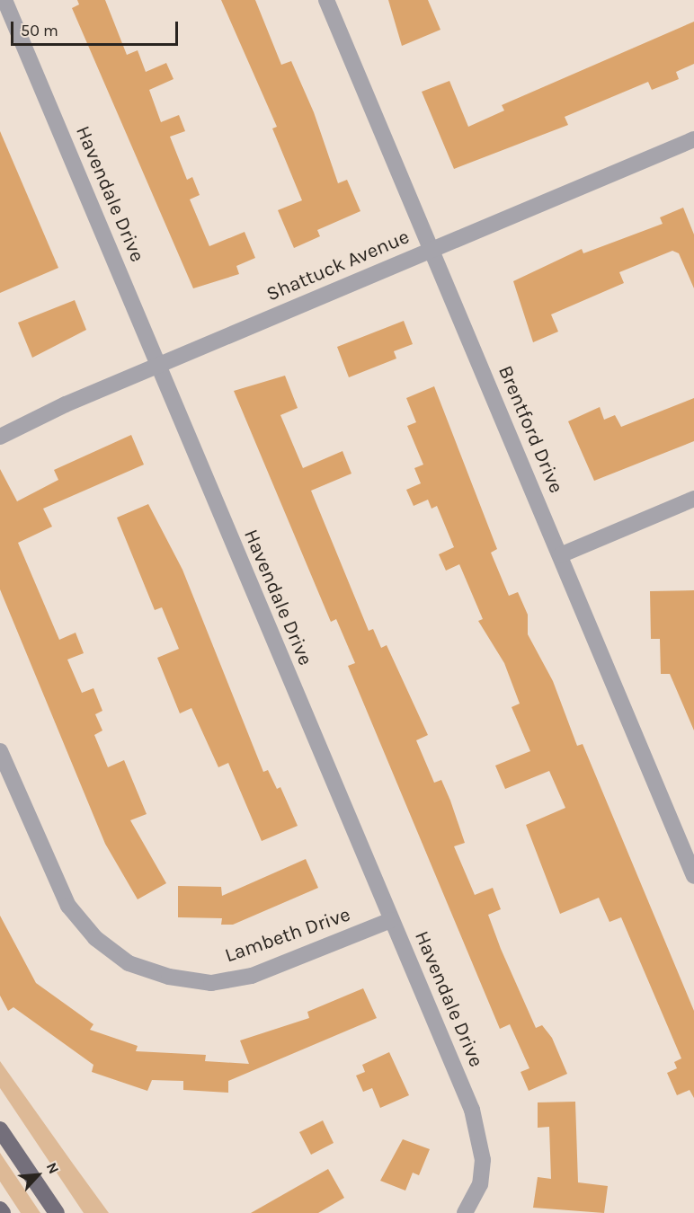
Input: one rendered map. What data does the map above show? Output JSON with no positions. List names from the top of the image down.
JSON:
{
  "streets": {
    "street": [
      "Havendale Drive",
      "Shattuck Avenue",
      "Brentford Drive",
      "Lambeth Drive"
    ]
  },
  "crossings": [
    ["Havendale Drive", "Shattuck Avenue"],
    ["Havendale Drive", "Lambeth Drive"],
    ["Shattuck Avenue", "Brentford Drive"]
  ],
  "scale_bar": "50 m",
  "north": "top right"
}
